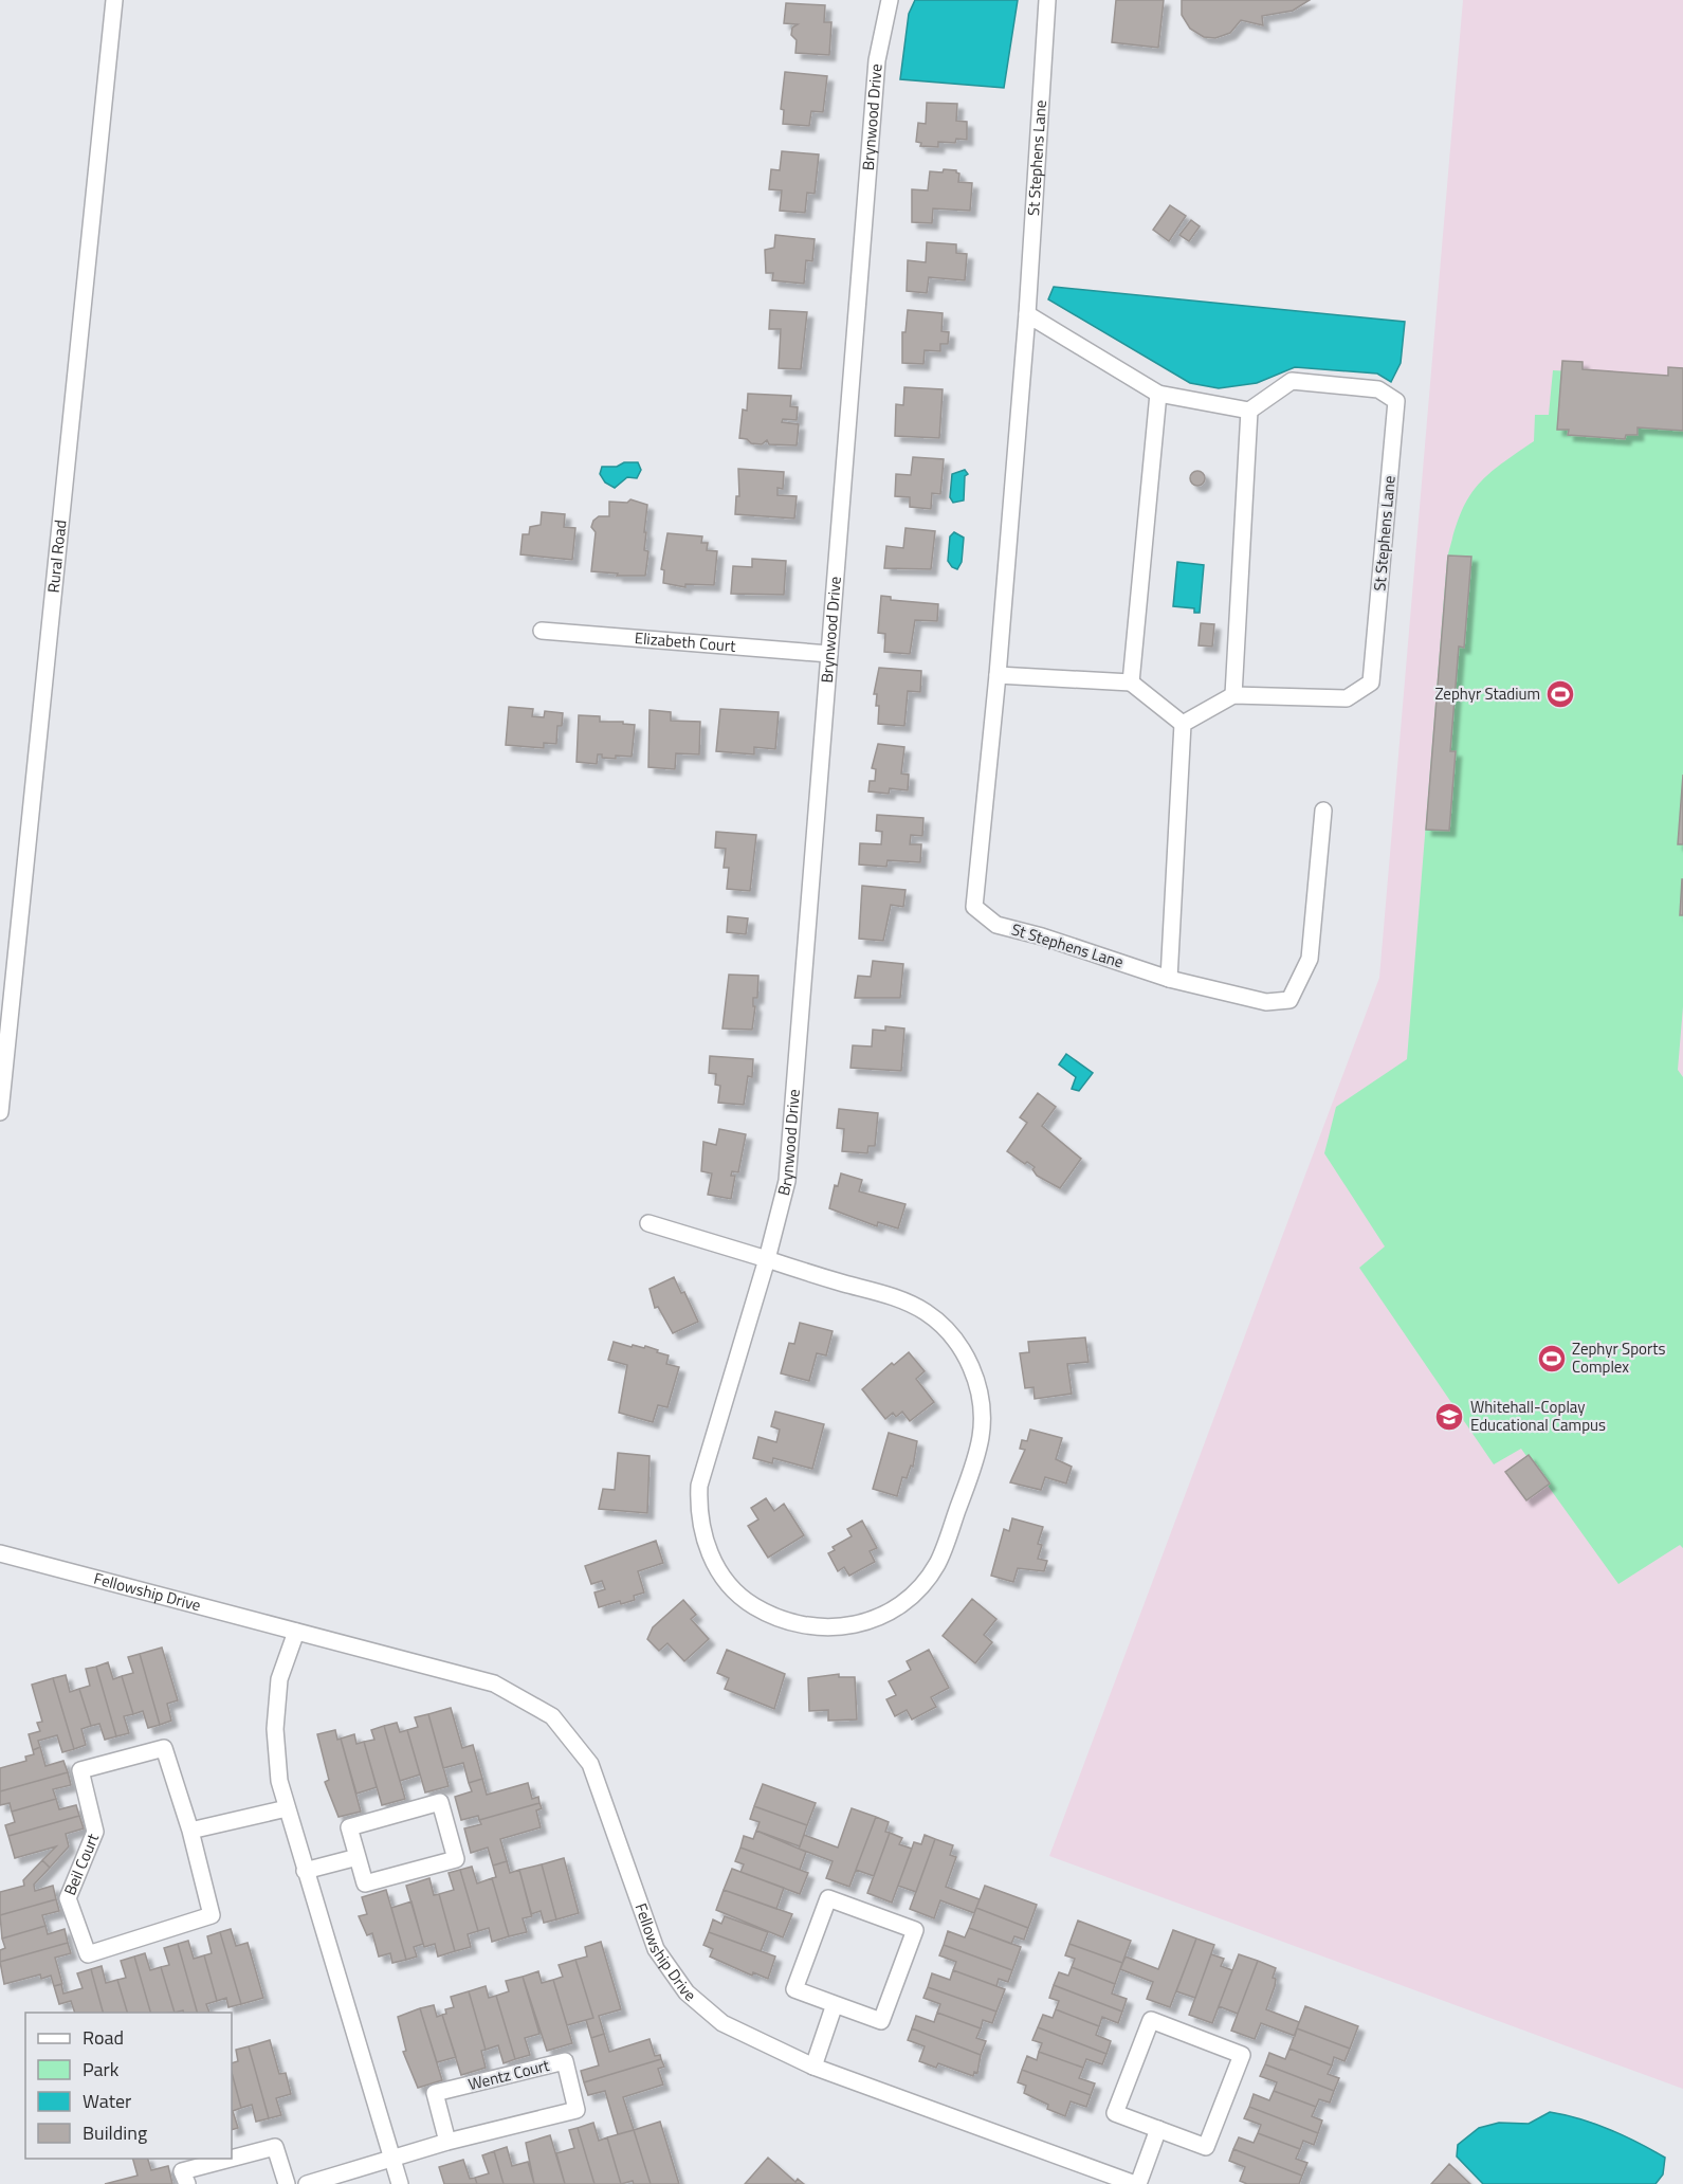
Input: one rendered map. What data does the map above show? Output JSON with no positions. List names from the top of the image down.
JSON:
{
  "streets": {
    "street": [
      "Brynwood Drive",
      "St Stephens Lane",
      "Rural Road",
      "Elizabeth Court",
      "Fellowship Drive",
      "Beil Court",
      "Wentz Court"
    ]
  },
  "crossings": [
    ["Brynwood Drive", "Elizabeth Court"]
  ],
  "places": {
    "sports": ["Zephyr Stadium", "Zephyr Sports Complex"],
    "school or university": ["Whitehall-Coplay Educational Campus"]
  },
  "legend": [
    "Road",
    "Park",
    "Water",
    "Building"
  ]
}
